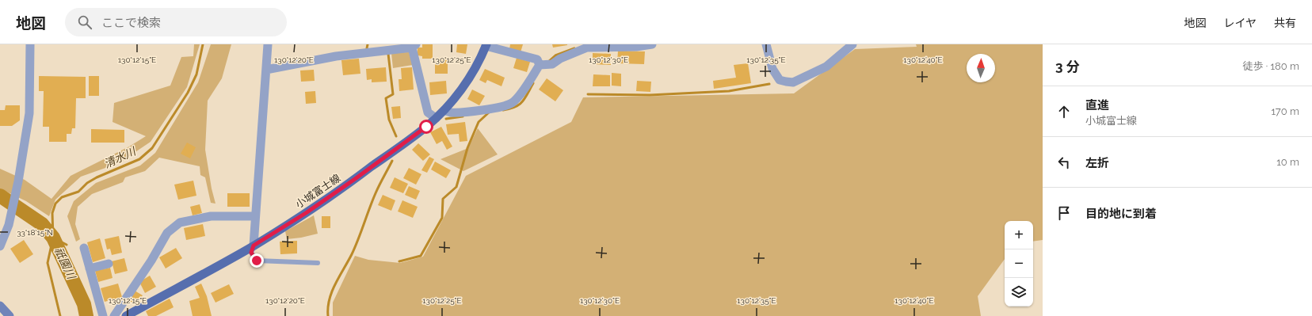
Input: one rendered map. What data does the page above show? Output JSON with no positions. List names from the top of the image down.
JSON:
{
  "streets": {
    "main road": ["小城富士線"]
  },
  "water": ["清水川", "祇園川"],
  "north": "top",
  "page": {
    "header": "地図",
    "search": "ここで検索",
    "nav": ["地図", "レイヤ", "共有"],
    "heading": ["3 分", "徒歩 · 180 m"],
    "list": [
      ["直進", "小城富士線", "170 m"],
      ["左折", "10 m"],
      "目的地に到着"
    ],
    "map_buttons": ["+", "−"]
  },
  "coordinates": [
    "130°12'15\"E",
    "130°12'20\"E",
    "130°12'25\"E",
    "130°12'30\"E",
    "130°12'35\"E",
    "130°12'40\"E",
    "33°18'15\"N"
  ]
}
